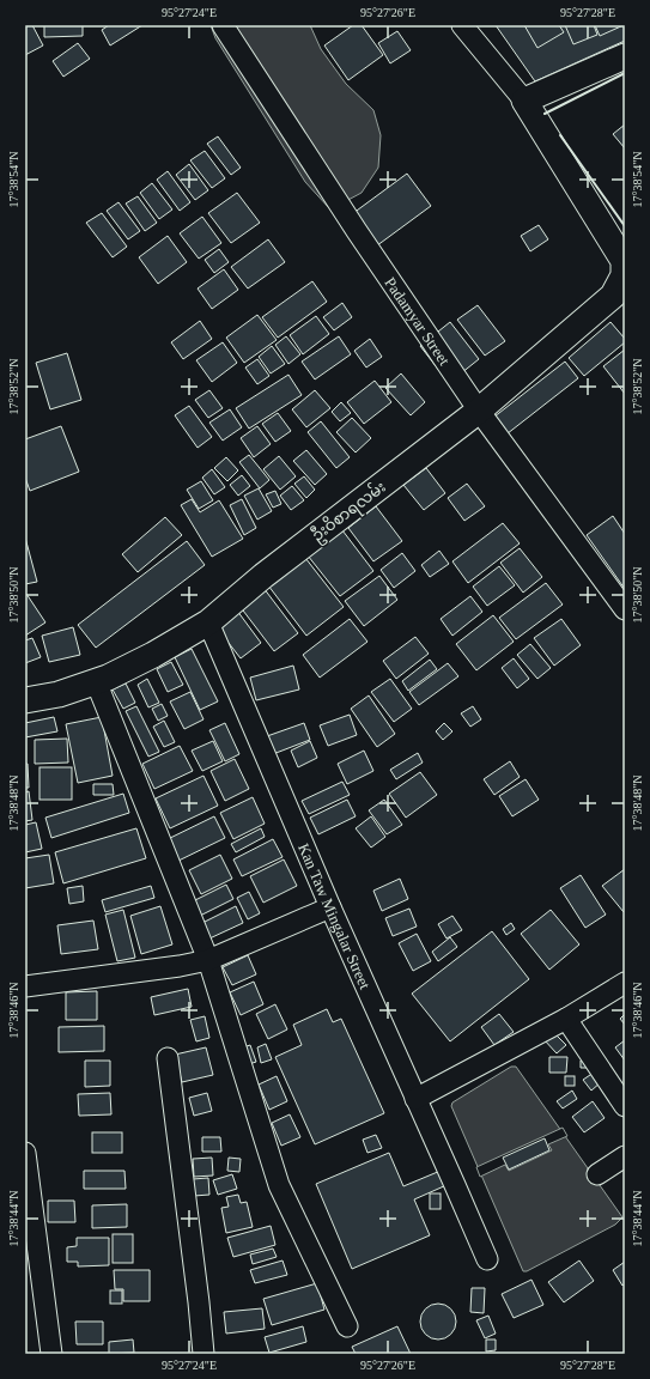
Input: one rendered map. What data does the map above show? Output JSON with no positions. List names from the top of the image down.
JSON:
{
  "streets": {
    "street": ["Padamyar Street", "ဦးဝိစာရလမ်း", "Kan Taw Mingalar Street"]
  },
  "crossings": [
    ["Padamyar Street", "ဦးဝိစာရလမ်း"],
    ["ဦးဝိစာရလမ်း", "Kan Taw Mingalar Street"]
  ],
  "coordinates": [
    "95°27'24\"E",
    "95°27'26\"E",
    "95°27'28\"E",
    "17°38'54\"N",
    "17°38'52\"N",
    "17°38'50\"N",
    "17°38'48\"N",
    "17°38'46\"N",
    "17°38'44\"N"
  ]
}
